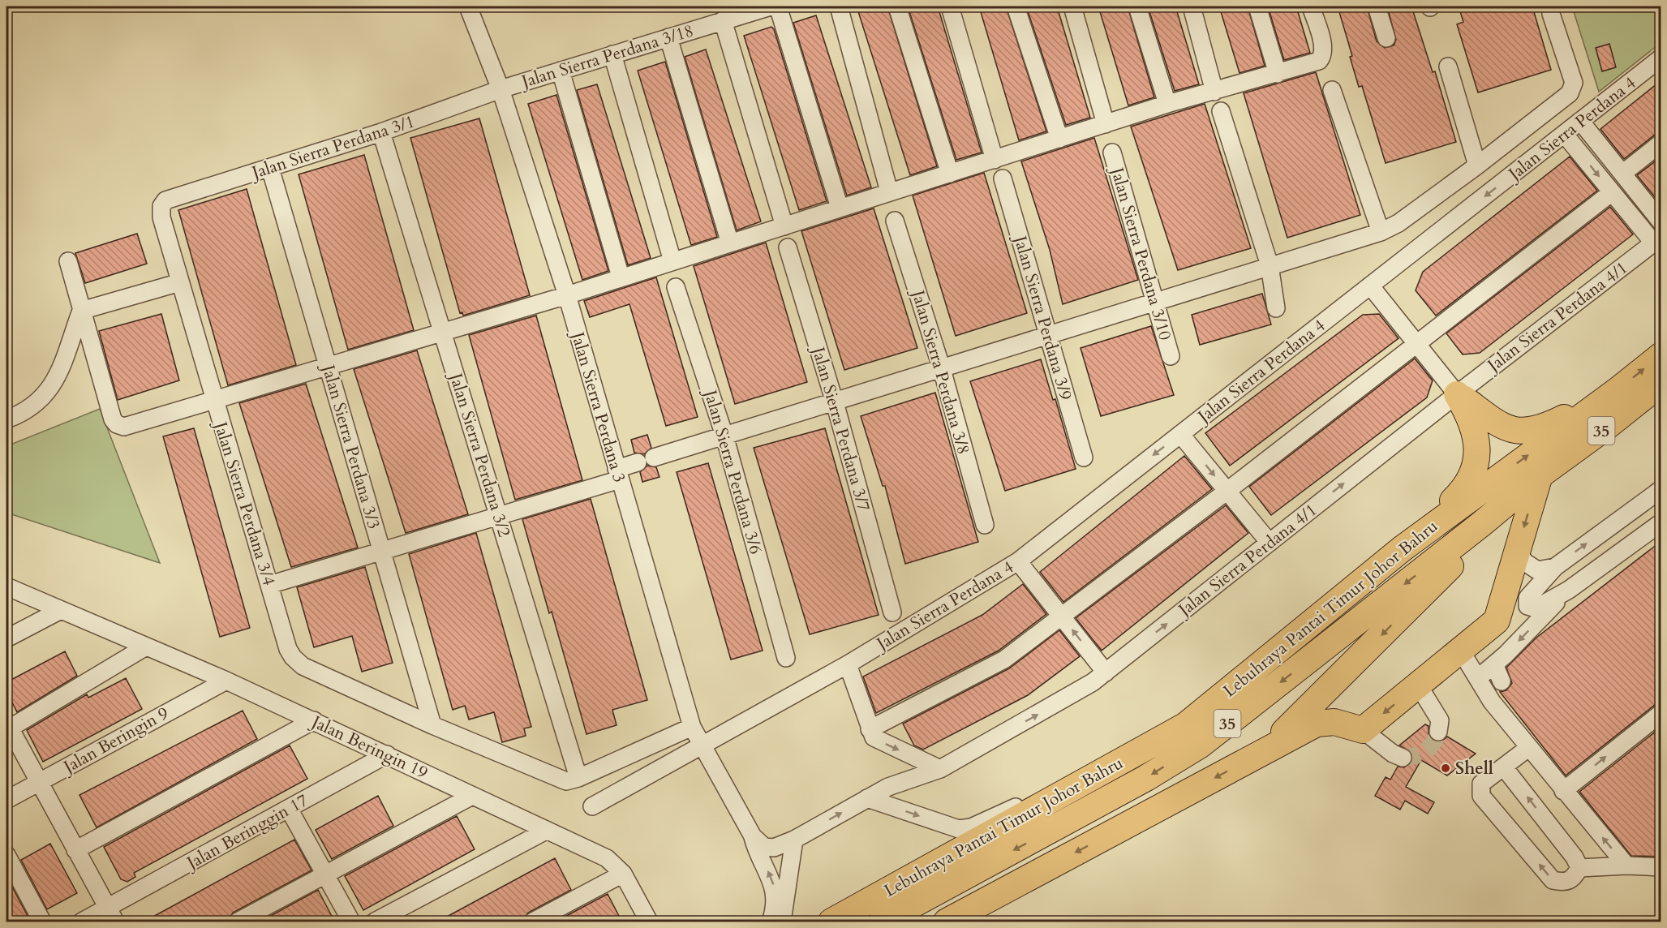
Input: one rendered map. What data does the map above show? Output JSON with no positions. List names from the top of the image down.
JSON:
{
  "streets": {
    "highway": ["35", "Lebuhraya Pantai Timur Johor Bahru"],
    "street": [
      "Jalan Sierra Perdana 3/18",
      "Jalan Sierra Perdana 4",
      "Jalan Sierra Perdana 3/1",
      "Jalan Sierra Perdana 3/10",
      "Jalan Sierra Perdana 4/1",
      "Jalan Sierra Perdana 3/9",
      "Jalan Sierra Perdana 3/8",
      "Jalan Sierra Perdana 3",
      "Jalan Sierra Perdana 3/7",
      "Jalan Sierra Perdana 3/3",
      "Jalan Sierra Perdana 3/2",
      "Jalan Sierra Perdana 3/6",
      "Jalan Sierra Perdana 3/4",
      "Jalan Beringin 9",
      "Jalan Beringin 19",
      "Jalan Beringgin 17"
    ]
  },
  "crossings": [
    ["Jalan Sierra Perdana 3/18", "Jalan Sierra Perdana 3/1"],
    ["Jalan Sierra Perdana 3/18", "Jalan Sierra Perdana 3"],
    ["Jalan Sierra Perdana 4", "Jalan Sierra Perdana 3"],
    ["Jalan Sierra Perdana 3/1", "Jalan Sierra Perdana 3"],
    ["Jalan Sierra Perdana 3/1", "Jalan Sierra Perdana 3/3"],
    ["Jalan Sierra Perdana 3/1", "Jalan Sierra Perdana 3/2"],
    ["Jalan Sierra Perdana 3/1", "Jalan Sierra Perdana 3/4"],
    ["Jalan Sierra Perdana 4/1", "Jalan Sierra Perdana 3"],
    ["Jalan Sierra Perdana 3/3", "Jalan Sierra Perdana 3/4"],
    ["Jalan Sierra Perdana 3/2", "Jalan Sierra Perdana 3/4"],
    ["Jalan Beringin 9", "Jalan Beringin 19"],
    ["Jalan Beringin 19", "Jalan Beringgin 17"]
  ],
  "places": ["Shell"]
}
